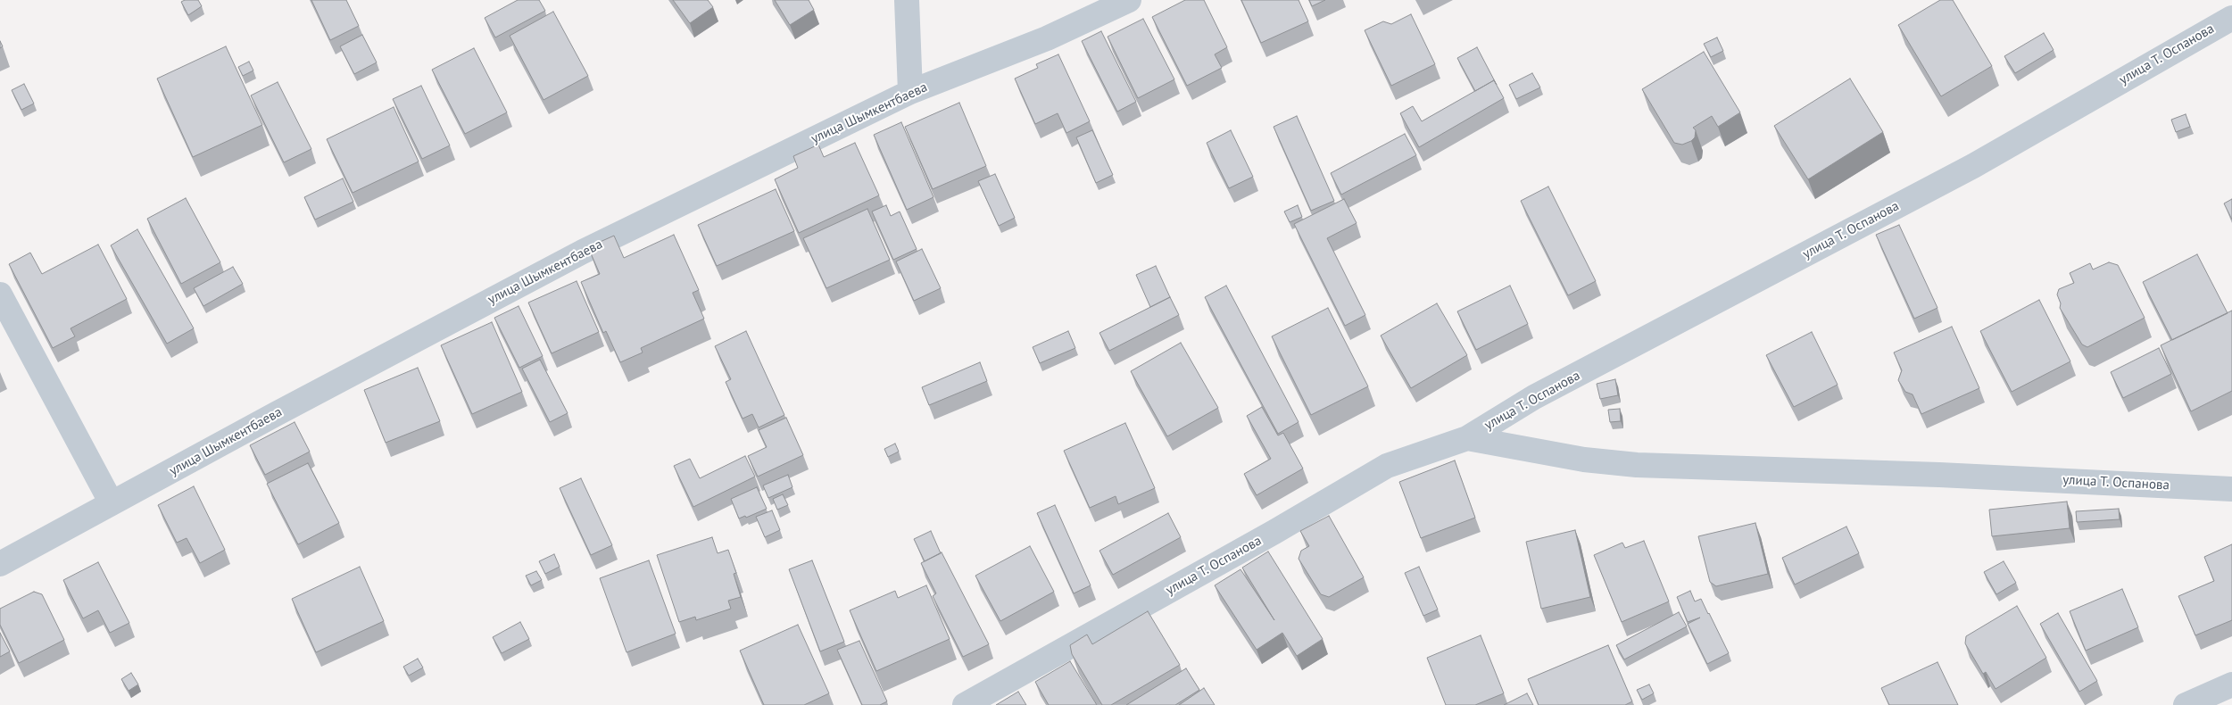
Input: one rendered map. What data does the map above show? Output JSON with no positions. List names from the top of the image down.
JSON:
{
  "streets": {
    "street": ["улица Т. Оспанова", "улица Шымкентбаева"]
  }
}
